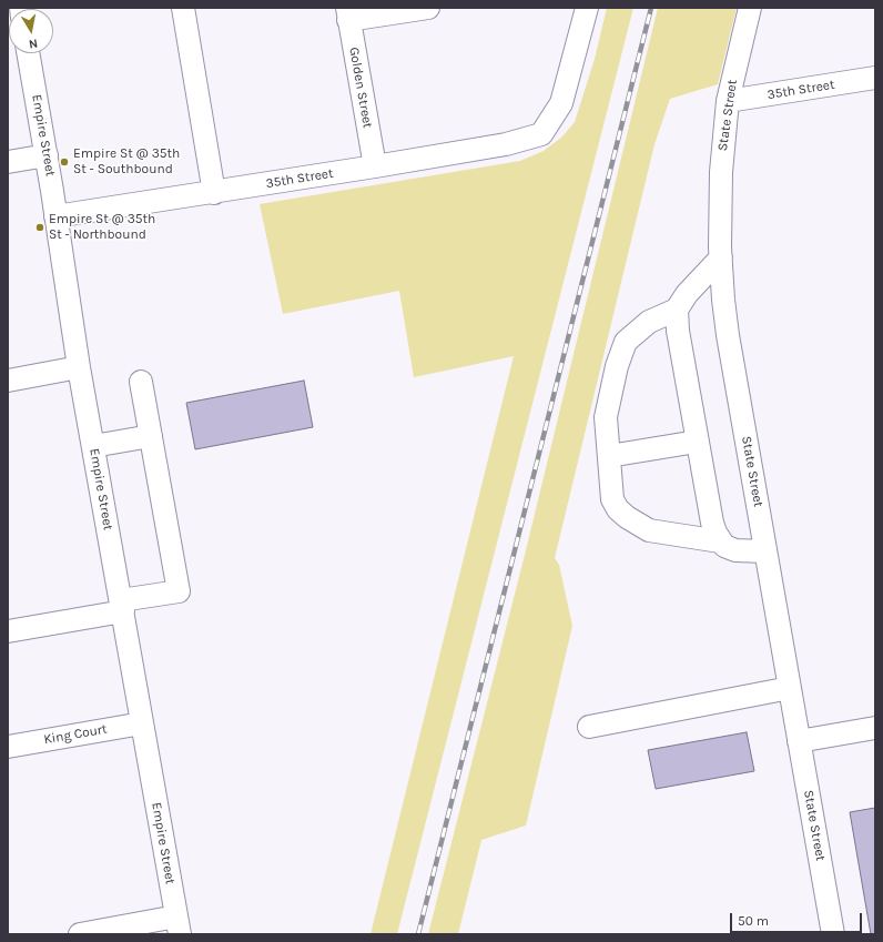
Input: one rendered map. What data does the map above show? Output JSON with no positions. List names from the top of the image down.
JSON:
{
  "streets": {
    "street": [
      "Golden Street",
      "35th Street",
      "State Street",
      "Empire Street",
      "King Court"
    ]
  },
  "crossings": [
    ["Golden Street", "35th Street"],
    ["35th Street", "State Street"],
    ["35th Street", "Empire Street"],
    ["Empire Street", "King Court"]
  ],
  "places": ["Empire St @ 35th St - Southbound", "Empire St @ 35th St - Northbound"],
  "scale_bar": "50 m",
  "north": "bottom"
}
